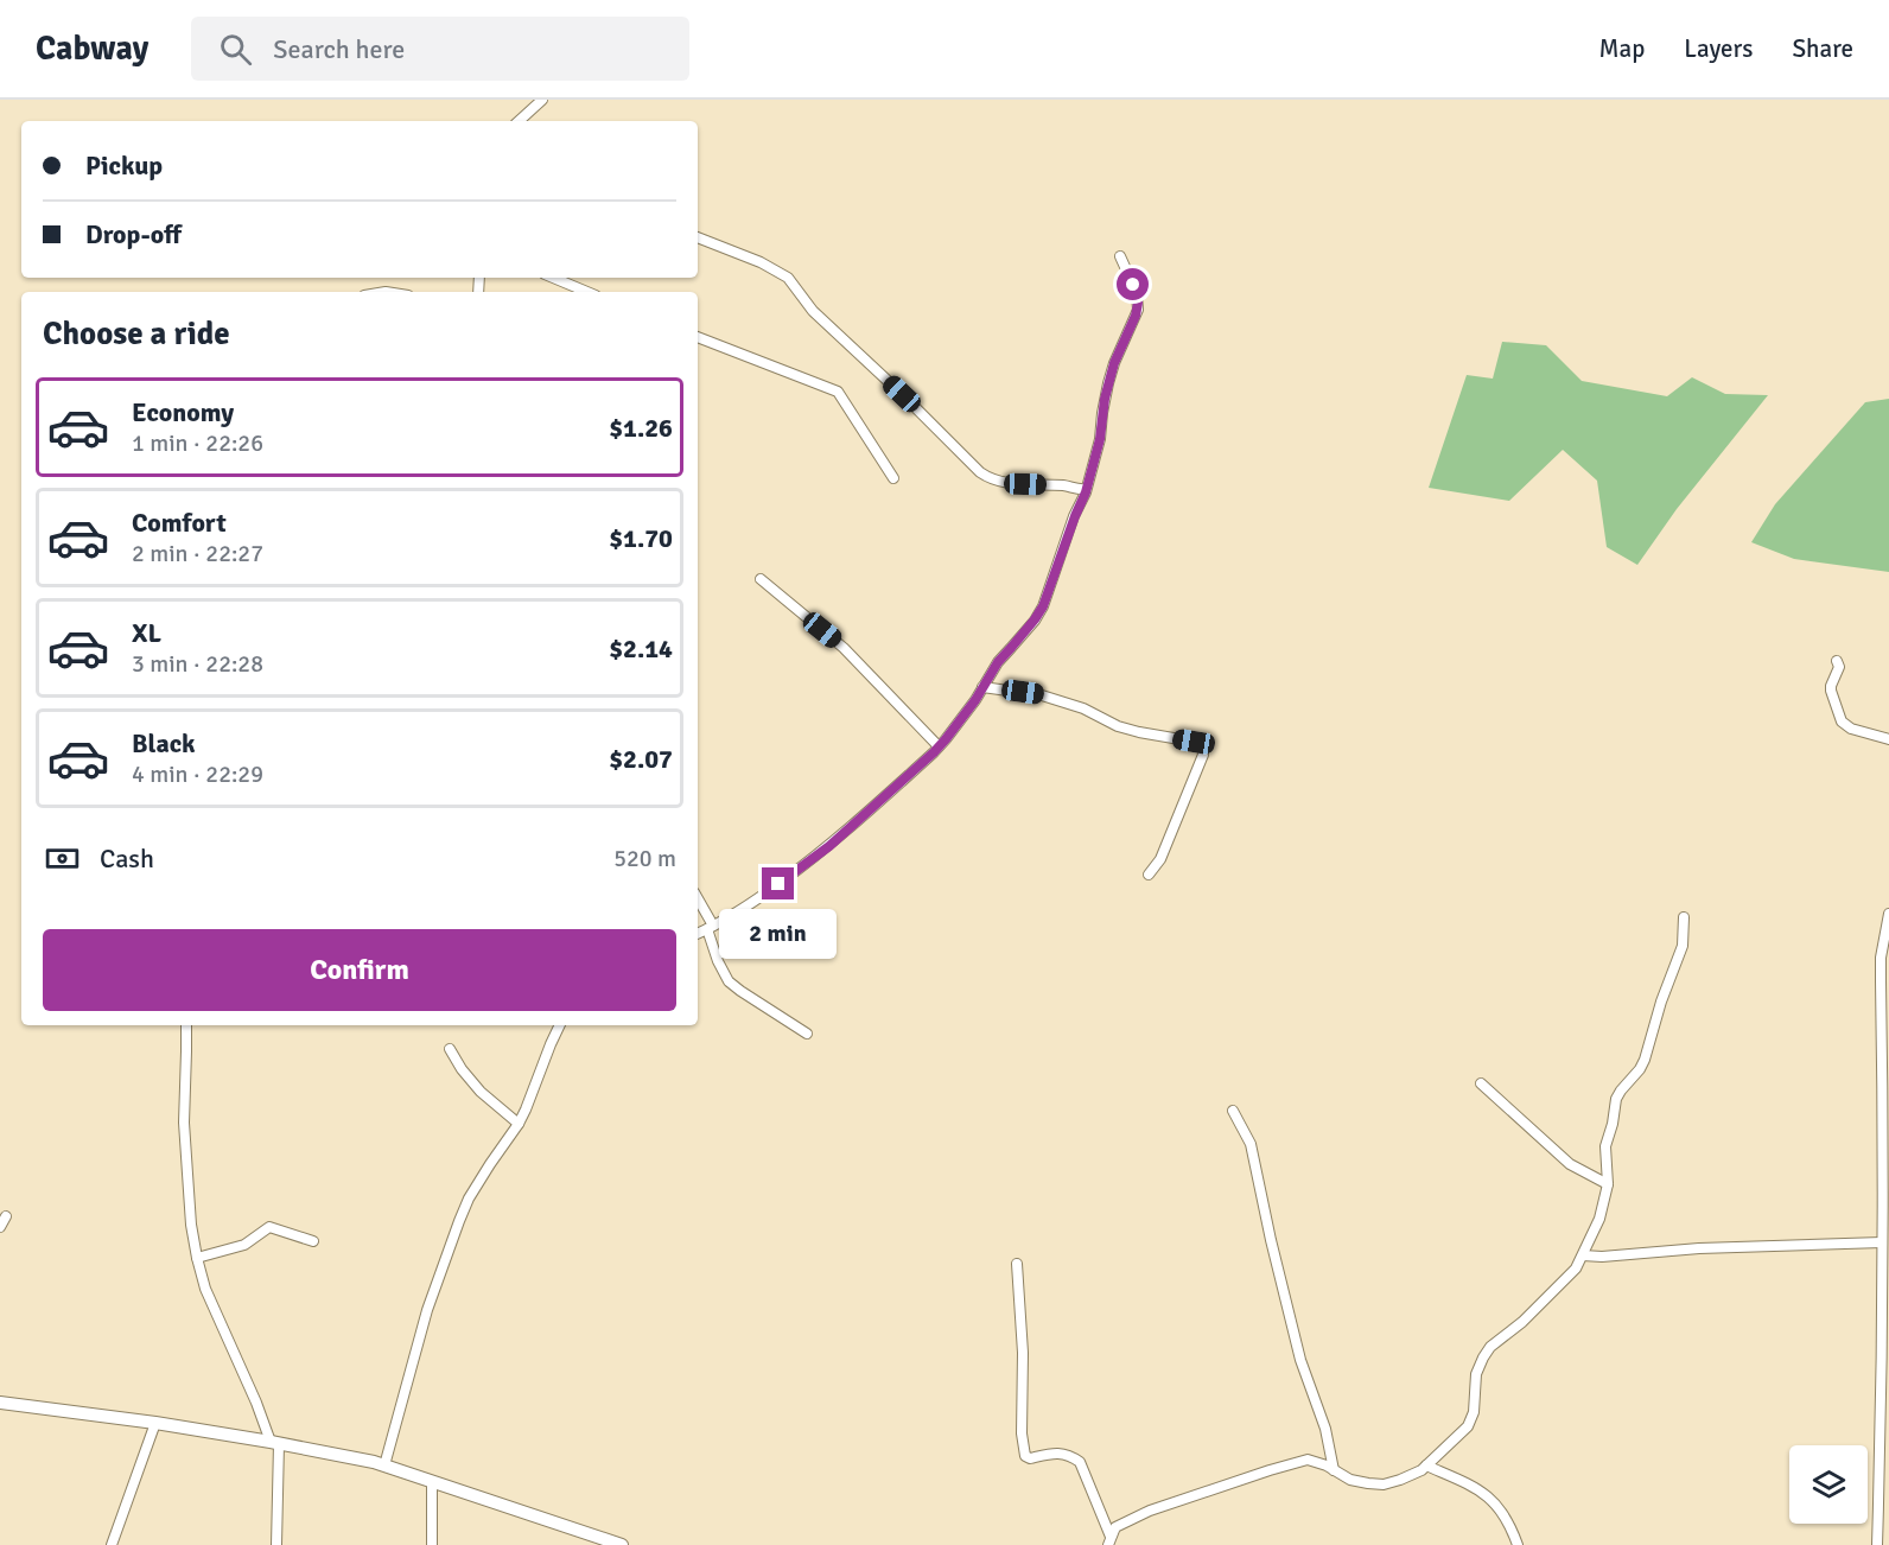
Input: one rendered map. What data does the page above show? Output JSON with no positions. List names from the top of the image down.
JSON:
{
  "page": {
    "header": "Cabway",
    "search": "Search here",
    "nav": ["Map", "Layers", "Share"],
    "banner": ["Pickup", "Drop-off"],
    "heading": "Choose a ride",
    "list": [
      {
        "name": "Economy",
        "note": "1 min · 22:26",
        "value": "$1.26"
      },
      {
        "name": "Comfort",
        "note": "2 min · 22:27",
        "value": "$1.70"
      },
      {
        "name": "XL",
        "note": "3 min · 22:28",
        "value": "$2.14"
      },
      {
        "name": "Black",
        "note": "4 min · 22:29",
        "value": "$2.07"
      }
    ],
    "pay": ["Cash", "520 m"],
    "bubble": "2 min",
    "buttons": "Confirm"
  }
}
